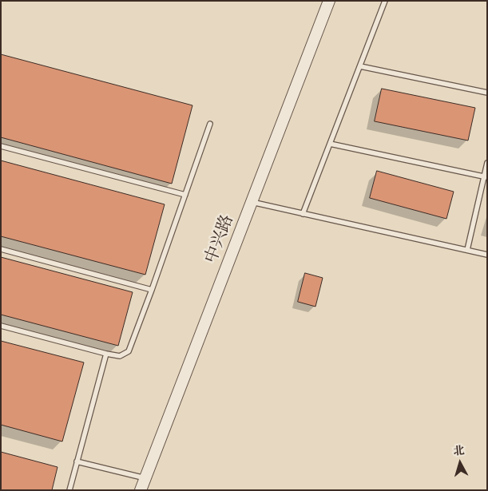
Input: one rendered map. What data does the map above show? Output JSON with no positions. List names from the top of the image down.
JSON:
{
  "streets": {
    "street": ["中兴路"]
  },
  "north": "top"
}
